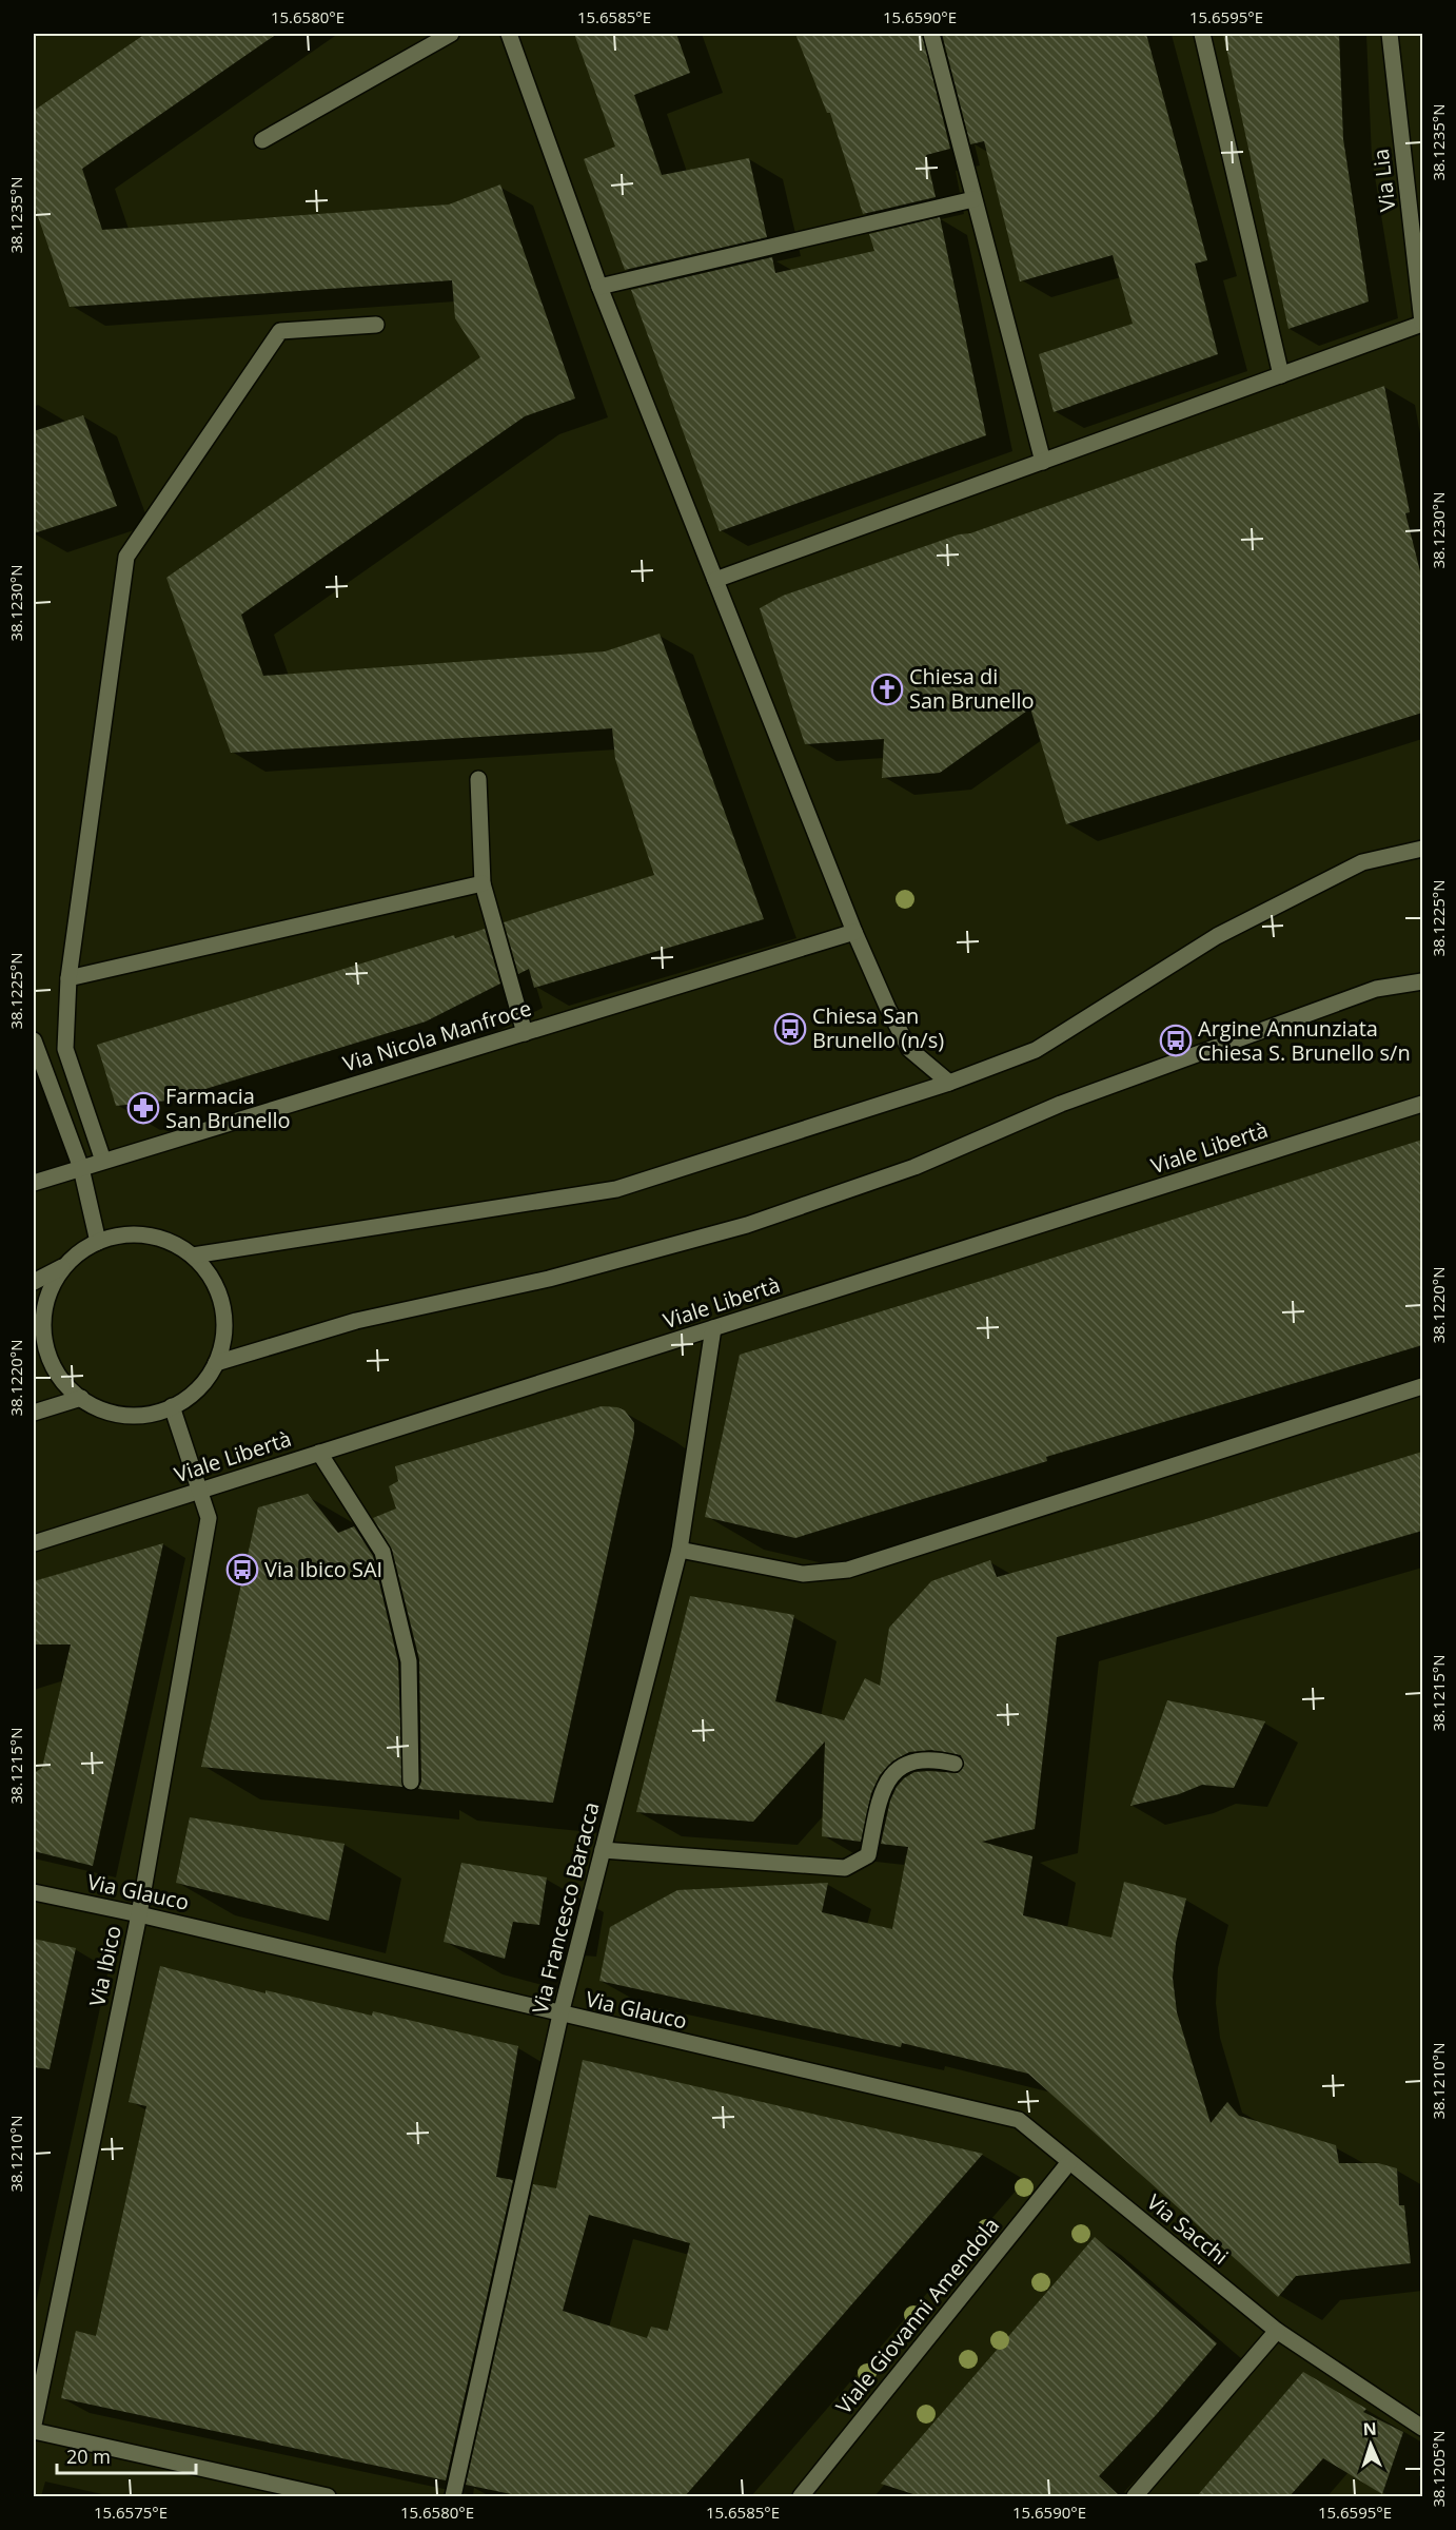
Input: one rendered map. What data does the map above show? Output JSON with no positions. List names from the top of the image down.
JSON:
{
  "streets": {
    "street": [
      "Via Lia",
      "Via Nicola Manfroce",
      "Viale Libertà",
      "Via Glauco",
      "Via Francesco Baracca",
      "Via Ibico",
      "Via Sacchi",
      "Viale Giovanni Amendola"
    ]
  },
  "crossings": [
    ["Viale Libertà", "Via Francesco Baracca"],
    ["Viale Libertà", "Via Ibico"],
    ["Via Glauco", "Via Francesco Baracca"],
    ["Via Glauco", "Via Ibico"],
    ["Via Glauco", "Via Sacchi"],
    ["Via Glauco", "Viale Giovanni Amendola"],
    ["Via Sacchi", "Viale Giovanni Amendola"]
  ],
  "places": {
    "church": ["Chiesa di San Brunello"],
    "bus stop": ["Chiesa San Brunello (n/s)", "Argine Annunziata Chiesa S. Brunello s/n", "Via Ibico SAI"],
    "pharmacy": ["Farmacia San Brunello"]
  },
  "scale_bar": "20 m",
  "north": "top",
  "coordinates": [
    "15.6580°E",
    "15.6585°E",
    "15.6590°E",
    "15.6595°E",
    "38.1235°N",
    "38.1230°N",
    "38.1225°N",
    "38.1220°N",
    "38.1215°N",
    "38.1210°N",
    "38.1205°N",
    "15.6575°E"
  ]
}
